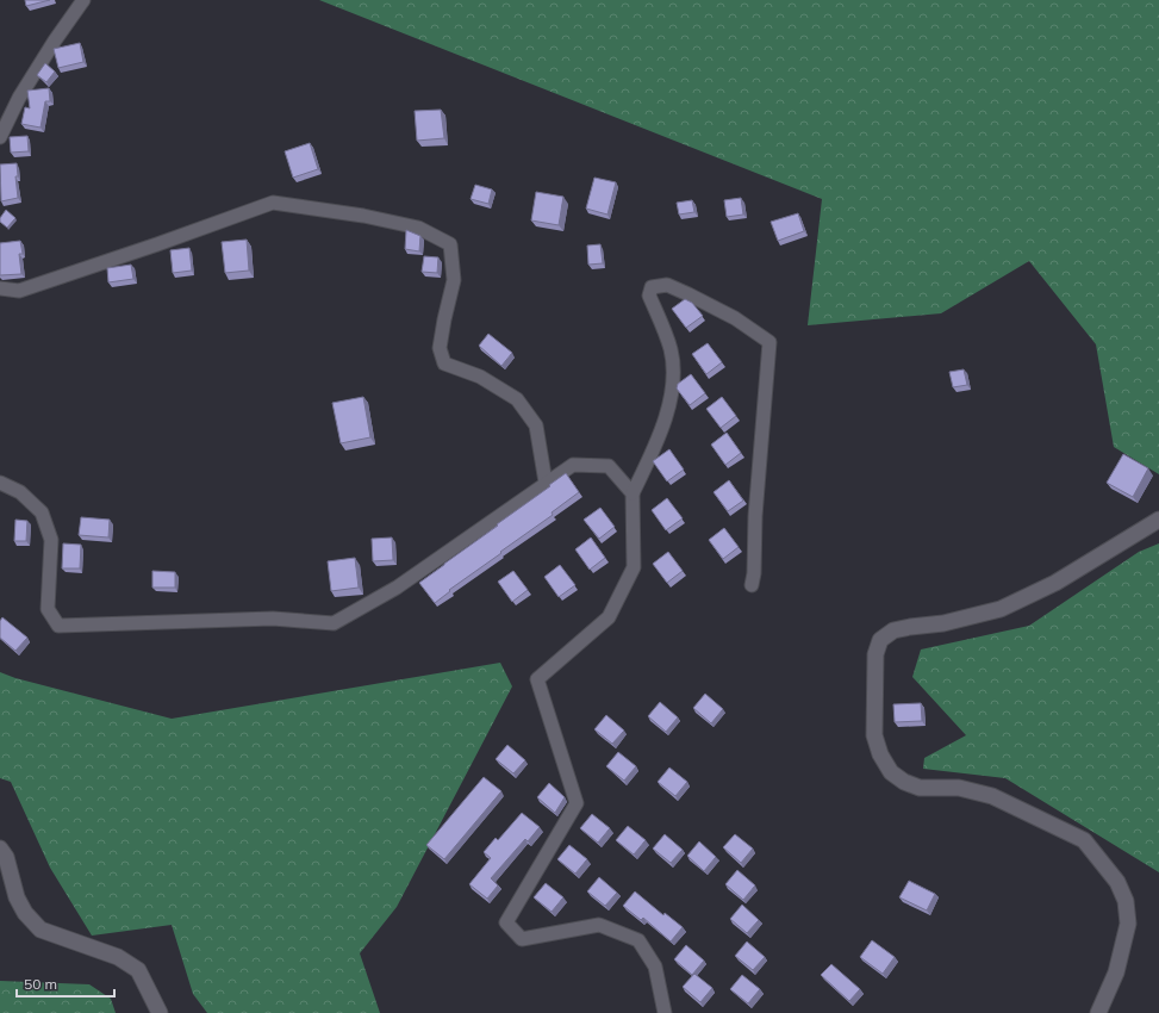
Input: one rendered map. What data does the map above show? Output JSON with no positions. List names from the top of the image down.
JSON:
{
  "scale_bar": "50 m"
}
